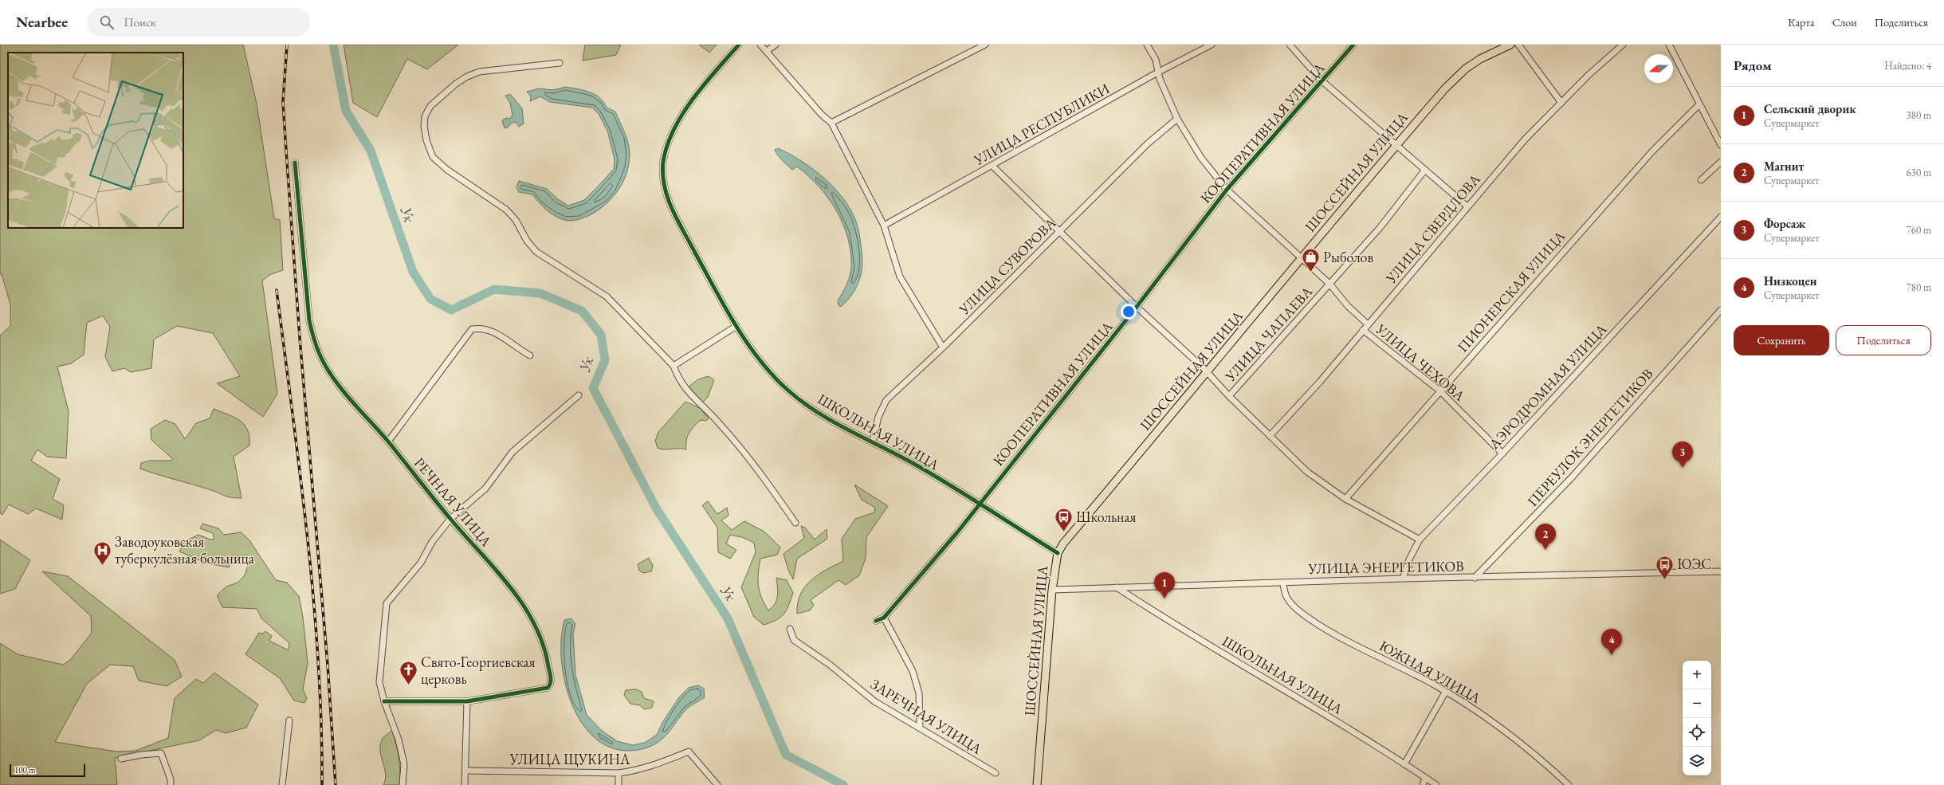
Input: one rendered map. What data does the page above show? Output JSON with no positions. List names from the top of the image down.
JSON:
{
  "streets": {
    "main road": ["ШОССЕЙНАЯ УЛИЦА"],
    "street": [
      "УЛИЦА РЕСПУБЛИКИ",
      "КООПЕРАТИВНАЯ УЛИЦА",
      "УЛИЦА СВЕРДЛОВА",
      "УЛИЦА СУВОРОВА",
      "ПИОНЕРСКАЯ УЛИЦА",
      "УЛИЦА ЧАПАЕВА",
      "УЛИЦА ЧЕХОВА",
      "АЭРОДРОМНАЯ УЛИЦА",
      "ШКОЛЬНАЯ УЛИЦА",
      "ПЕРЕУЛОК ЭНЕРГЕТИКОВ",
      "РЕЧНАЯ УЛИЦА",
      "УЛИЦА ЭНЕРГЕТИКОВ",
      "ЮЖНАЯ УЛИЦА",
      "ЗАРЕЧНАЯ УЛИЦА",
      "УЛИЦА ЩУКИНА"
    ]
  },
  "crossings": [
    ["КООПЕРАТИВНАЯ УЛИЦА", "ШКОЛЬНАЯ УЛИЦА"],
    ["ШОССЕЙНАЯ УЛИЦА", "ШКОЛЬНАЯ УЛИЦА"],
    ["ШОССЕЙНАЯ УЛИЦА", "УЛИЦА ЭНЕРГЕТИКОВ"],
    ["УЛИЦА СВЕРДЛОВА", "УЛИЦА ЧЕХОВА"],
    ["УЛИЦА СУВОРОВА", "ШКОЛЬНАЯ УЛИЦА"],
    ["ПИОНЕРСКАЯ УЛИЦА", "УЛИЦА ЧЕХОВА"],
    ["УЛИЦА ЧЕХОВА", "АЭРОДРОМНАЯ УЛИЦА"],
    ["АЭРОДРОМНАЯ УЛИЦА", "УЛИЦА ЭНЕРГЕТИКОВ"],
    ["ШКОЛЬНАЯ УЛИЦА", "УЛИЦА ЭНЕРГЕТИКОВ"],
    ["ПЕРЕУЛОК ЭНЕРГЕТИКОВ", "УЛИЦА ЭНЕРГЕТИКОВ"],
    ["УЛИЦА ЭНЕРГЕТИКОВ", "ЮЖНАЯ УЛИЦА"]
  ],
  "water": ["Ук"],
  "places": {
    "shop": ["Рыболов"],
    "bus stop": ["Школьная", "ЮЭС"],
    "hospital": ["Заводоуковская туберкулёзная больница"],
    "church": ["Свято-Георгиевская церковь"]
  },
  "scale_bar": "100 m",
  "north": "left",
  "page": {
    "header": "Nearbee",
    "search": "Поиск",
    "nav": ["Карта", "Слои", "Поделиться"],
    "heading": ["Рядом", "Найдено: 4"],
    "list": [
      {
        "mark": "1",
        "name": "Сельский дворик",
        "note": "Супермаркет",
        "value": "380 m"
      },
      {
        "mark": "2",
        "name": "Магнит",
        "note": "Супермаркет",
        "value": "630 m"
      },
      {
        "mark": "3",
        "name": "Форсаж",
        "note": "Супермаркет",
        "value": "760 m"
      },
      {
        "mark": "4",
        "name": "Низкоцен",
        "note": "Супермаркет",
        "value": "780 m"
      }
    ],
    "buttons": ["Сохранить", "Поделиться"],
    "pins": [
      "3",
      "2",
      "1",
      "4"
    ],
    "map_buttons": ["+", "−"],
    "scale": "100 m"
  }
}
